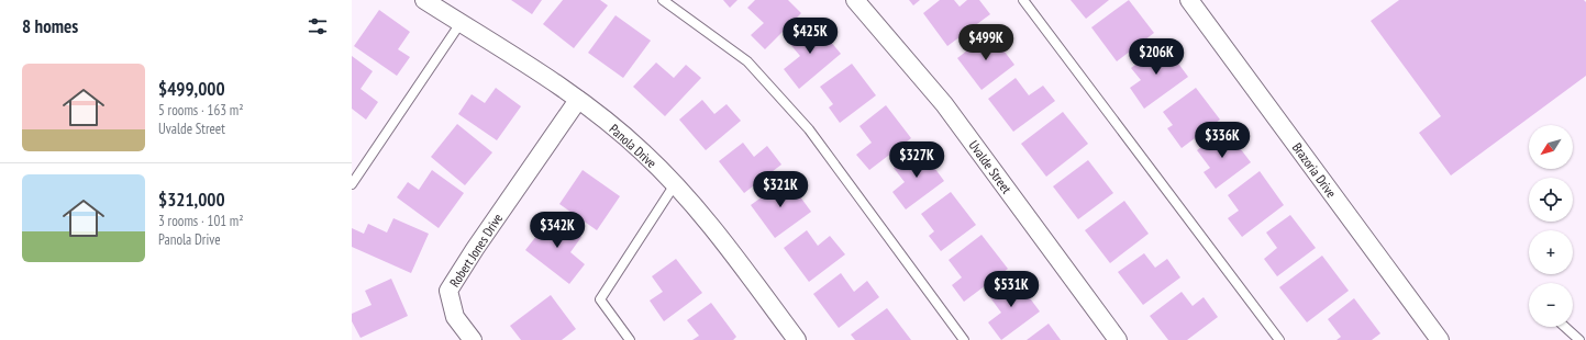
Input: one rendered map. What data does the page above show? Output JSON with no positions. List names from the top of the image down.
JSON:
{
  "streets": {
    "street": [
      "Panola Drive",
      "Uvalde Street",
      "Brazoria Drive",
      "Robert Jones Drive"
    ]
  },
  "crossings": [
    ["Panola Drive", "Robert Jones Drive"]
  ],
  "north": "bottom left",
  "page": {
    "heading": "8 homes",
    "price": [
      "$425K",
      "$499K",
      "$206K",
      "$336K",
      "$327K",
      "$321K",
      "$342K",
      "$531K"
    ],
    "list": [
      {
        "name": "$499,000",
        "note": "5 rooms · 163 m² · Uvalde Street"
      },
      {
        "name": "$321,000",
        "note": "3 rooms · 101 m² · Panola Drive"
      }
    ],
    "map_buttons": ["+", "−"]
  }
}
